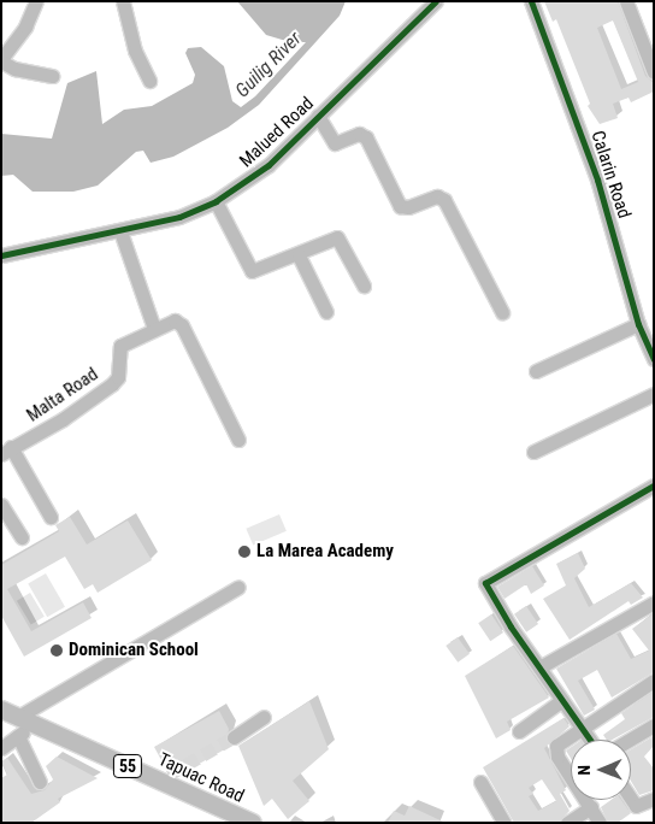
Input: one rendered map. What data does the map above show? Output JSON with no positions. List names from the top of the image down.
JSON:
{
  "streets": {
    "main road": ["55", "Tapuac Road"],
    "street": ["Malued Road", "Calarin Road", "Malta Road"]
  },
  "water": ["Guilig River"],
  "places": ["La Marea Academy", "Dominican School"],
  "north": "left"
}
